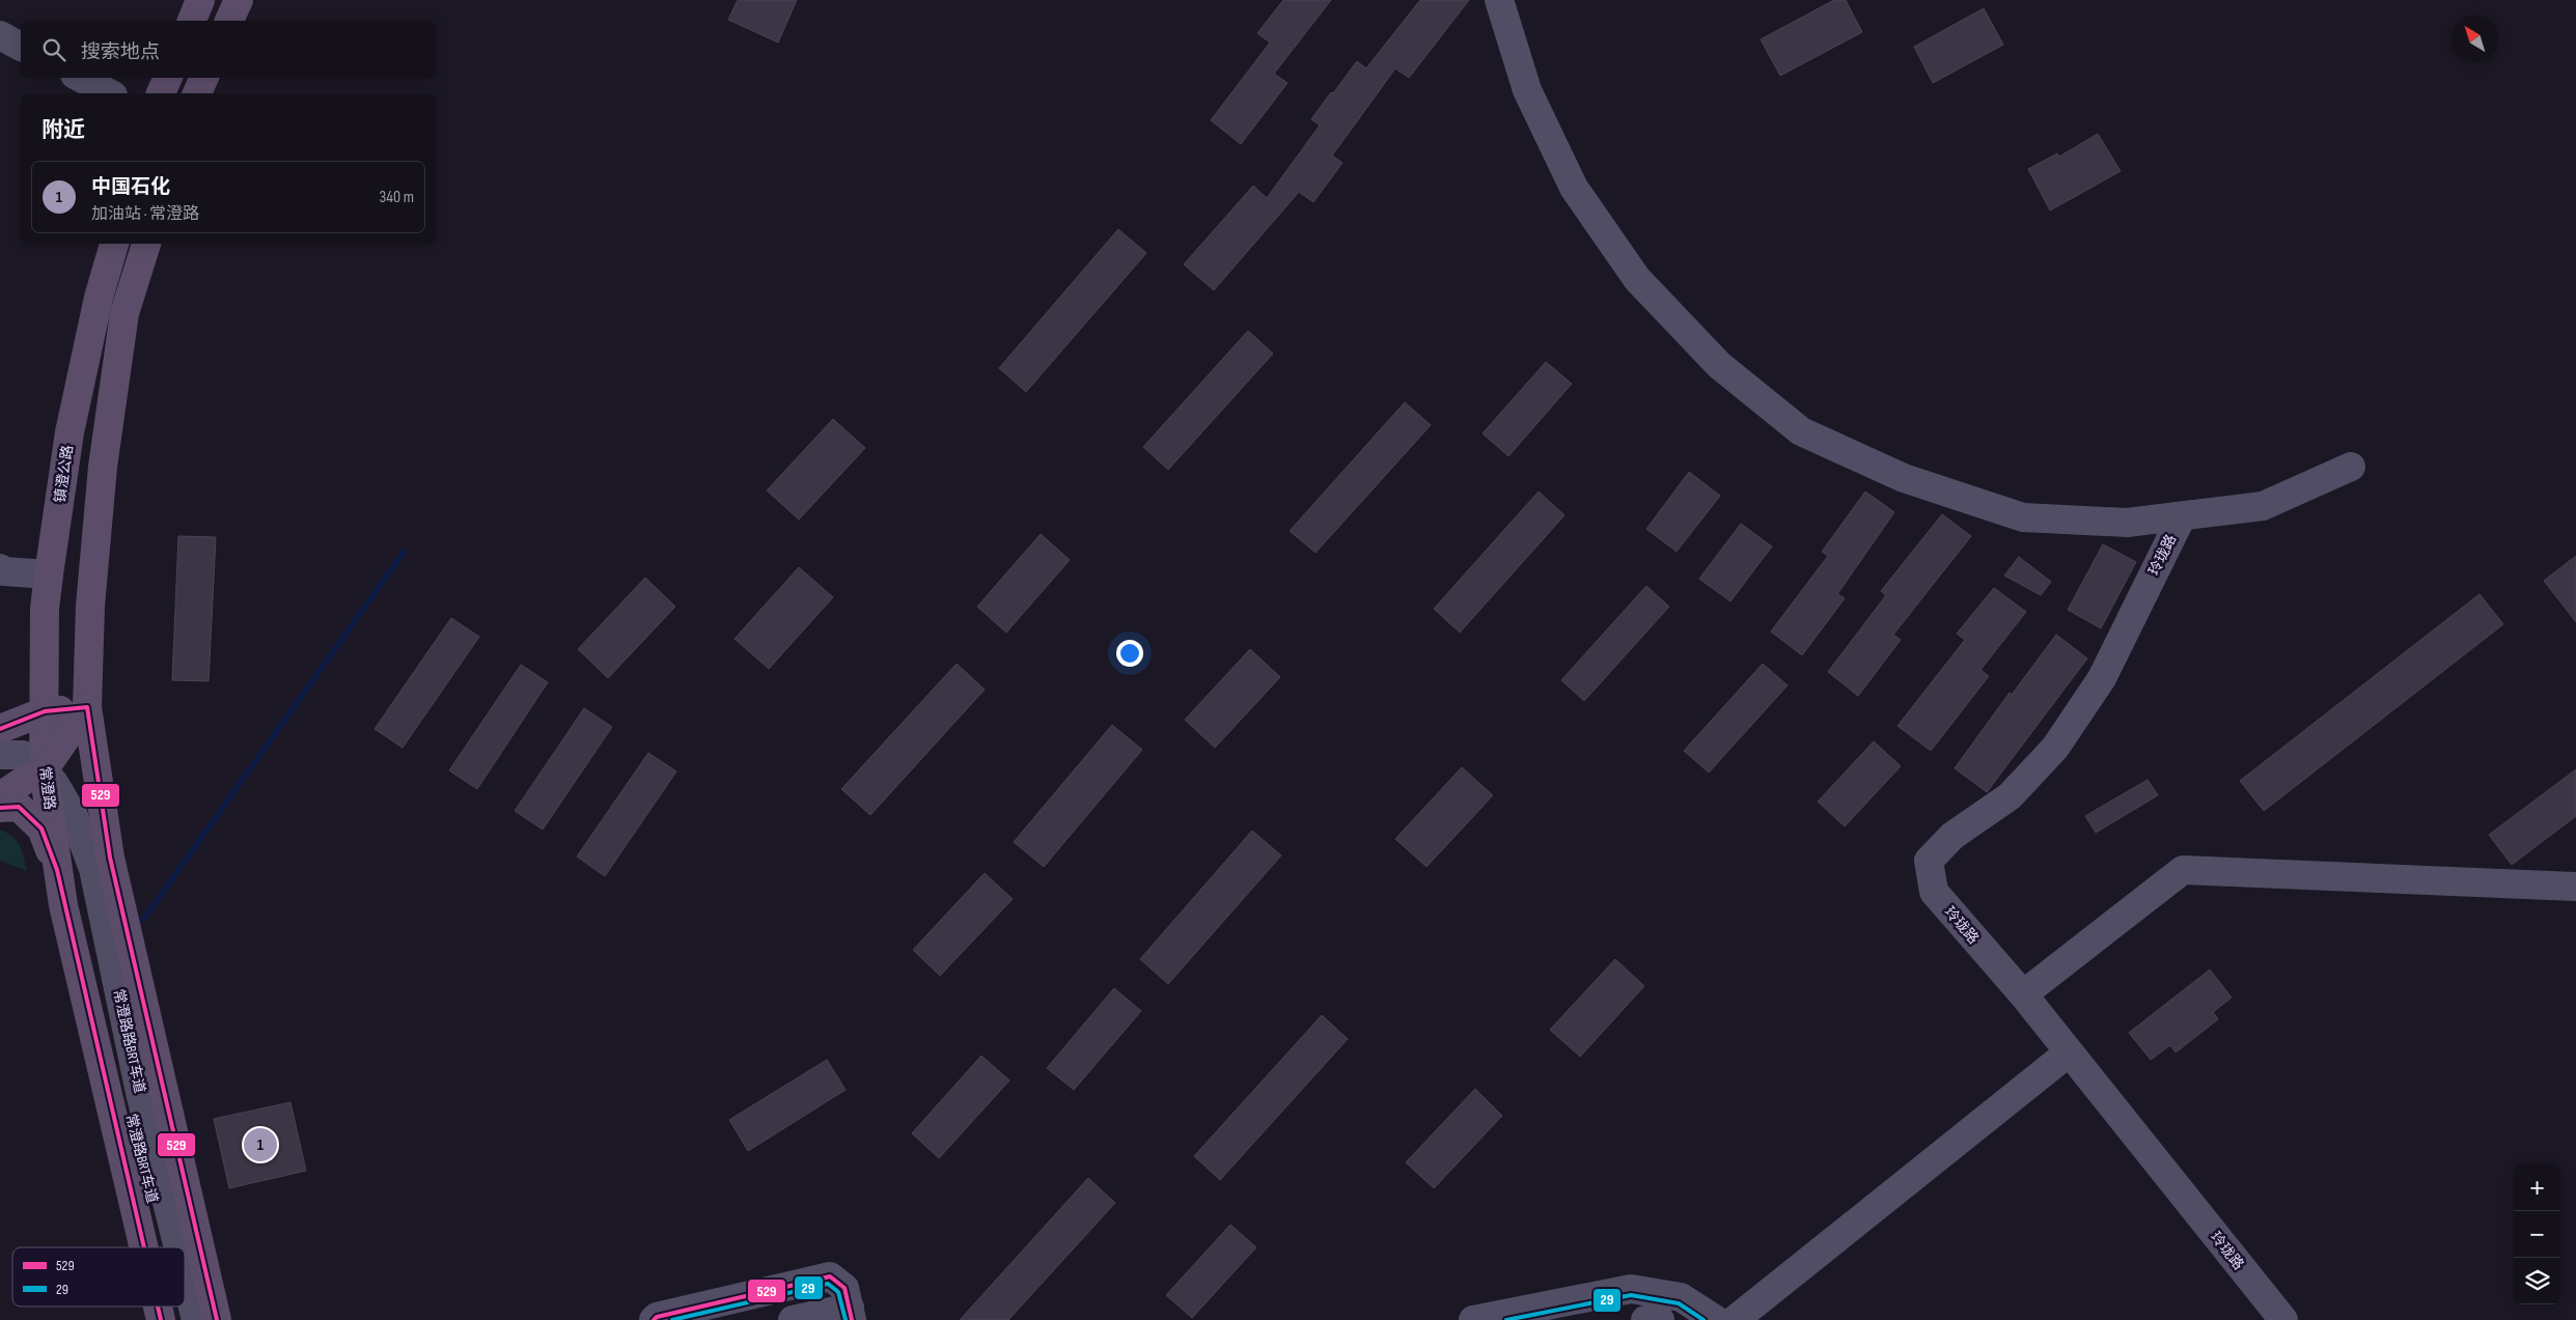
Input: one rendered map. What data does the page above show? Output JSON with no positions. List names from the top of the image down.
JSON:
{
  "streets": {
    "main road": ["镇澄公路", "常澄路"],
    "street": ["玲珑路", "常澄路路BRT车道", "常澄路BRT车道"]
  },
  "crossings": [
    ["镇澄公路", "常澄路"],
    ["常澄路", "常澄路路BRT车道"],
    ["常澄路", "常澄路BRT车道"]
  ],
  "lines": ["transit line 529", "transit line 29"],
  "legend": ["529", "29"],
  "north": "top left",
  "page": {
    "search": "搜索地点",
    "heading": "附近",
    "list": [
      {
        "mark": "1",
        "name": "中国石化",
        "note": "加油站 · 常澄路",
        "value": "340 m"
      }
    ],
    "pins": "1",
    "map_buttons": ["+", "−"]
  }
}
